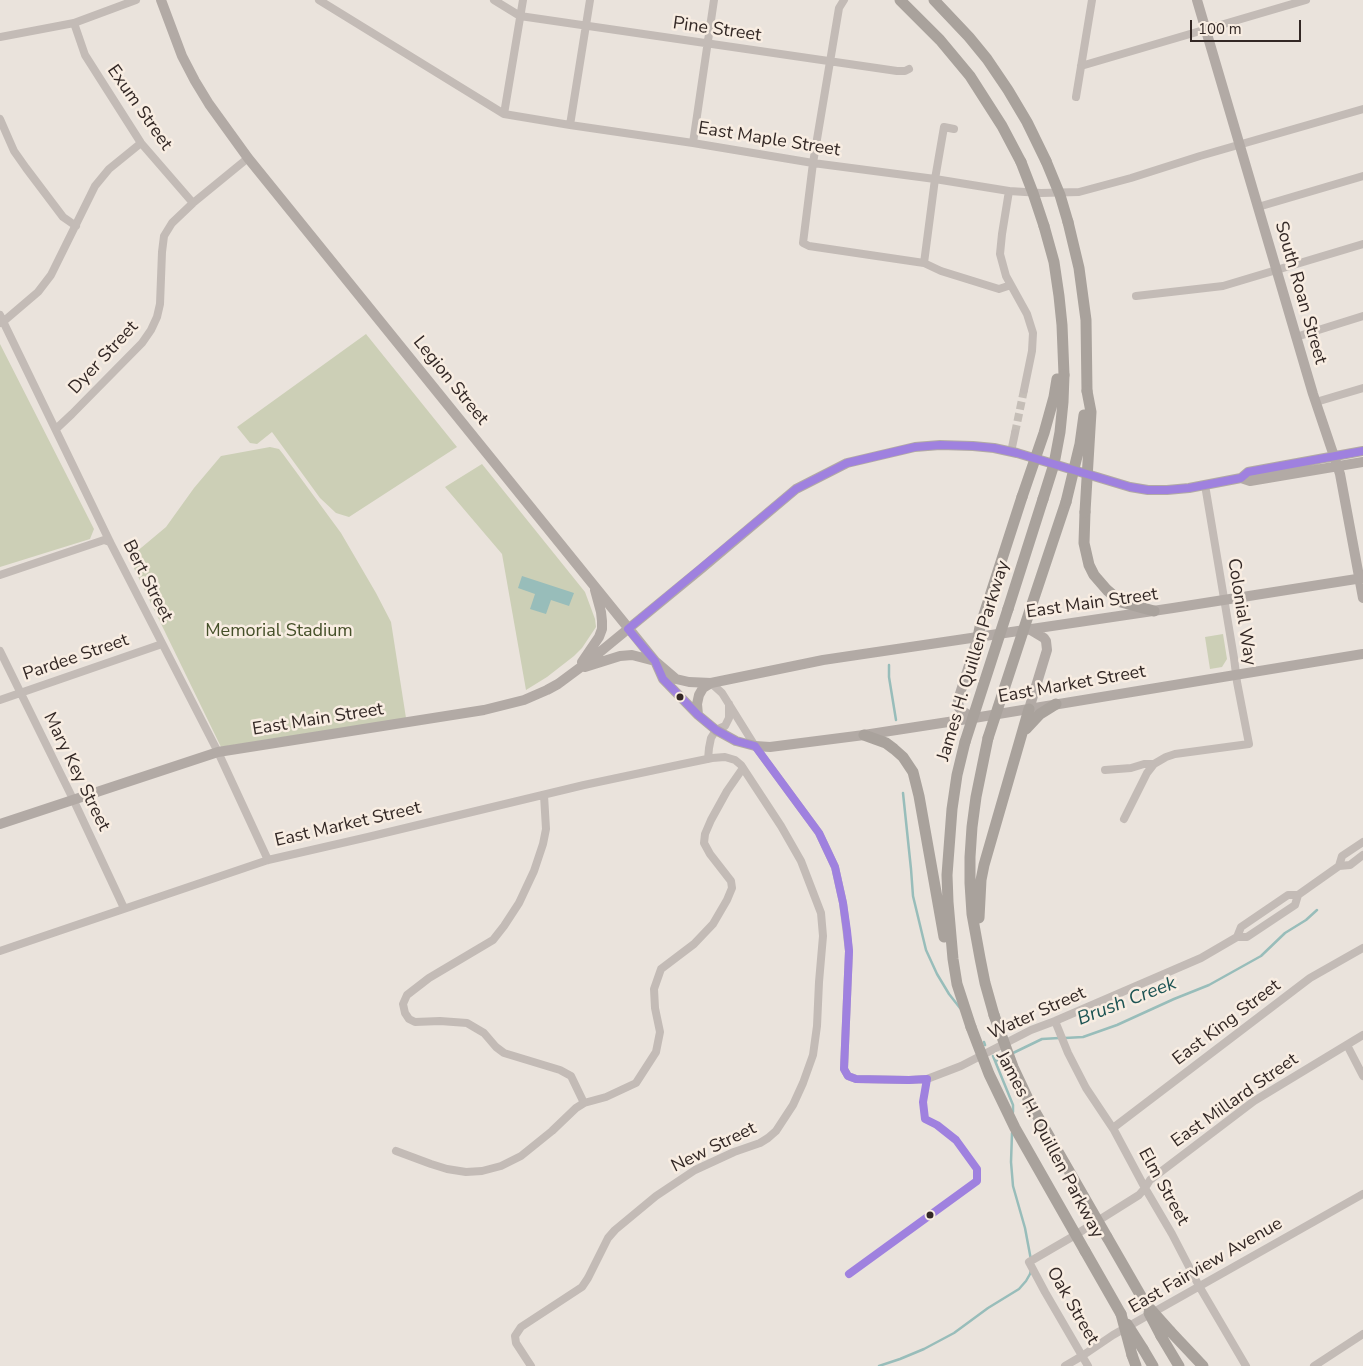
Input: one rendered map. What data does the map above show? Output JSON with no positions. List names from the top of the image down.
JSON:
{
  "streets": {
    "highway": ["James H. Quillen Parkway"],
    "main road": [
      "South Roan Street",
      "Legion Street",
      "East Main Street",
      "East Market Street"
    ],
    "street": [
      "Pine Street",
      "Exum Street",
      "East Maple Street",
      "Dyer Street",
      "Bert Street",
      "Colonial Way",
      "Pardee Street",
      "Mary Key Street",
      "Water Street",
      "East King Street",
      "East Millard Street",
      "New Street",
      "Elm Street",
      "East Fairview Avenue",
      "Oak Street"
    ]
  },
  "crossings": [
    ["Exum Street", "Dyer Street"],
    ["East Maple Street", "South Roan Street"],
    ["South Roan Street", "East Main Street"],
    ["Dyer Street", "Legion Street"],
    ["Dyer Street", "Bert Street"],
    ["Legion Street", "East Main Street"],
    ["Legion Street", "East Market Street"],
    ["Legion Street", "Water Street"],
    ["Bert Street", "East Main Street"],
    ["Bert Street", "Pardee Street"],
    ["Bert Street", "East Market Street"],
    ["East Main Street", "Colonial Way"],
    ["East Main Street", "Mary Key Street"],
    ["Colonial Way", "East Market Street"],
    ["Pardee Street", "Mary Key Street"],
    ["East Market Street", "Mary Key Street"],
    ["East Market Street", "Water Street"],
    ["East Market Street", "New Street"],
    ["Water Street", "Elm Street"],
    ["East King Street", "Elm Street"],
    ["East Millard Street", "Elm Street"],
    ["East Millard Street", "Oak Street"],
    ["Elm Street", "East Fairview Avenue"],
    ["East Fairview Avenue", "Oak Street"]
  ],
  "water": ["Brush Creek"],
  "parks": ["Memorial Stadium"],
  "scale_bar": "100 m"
}
